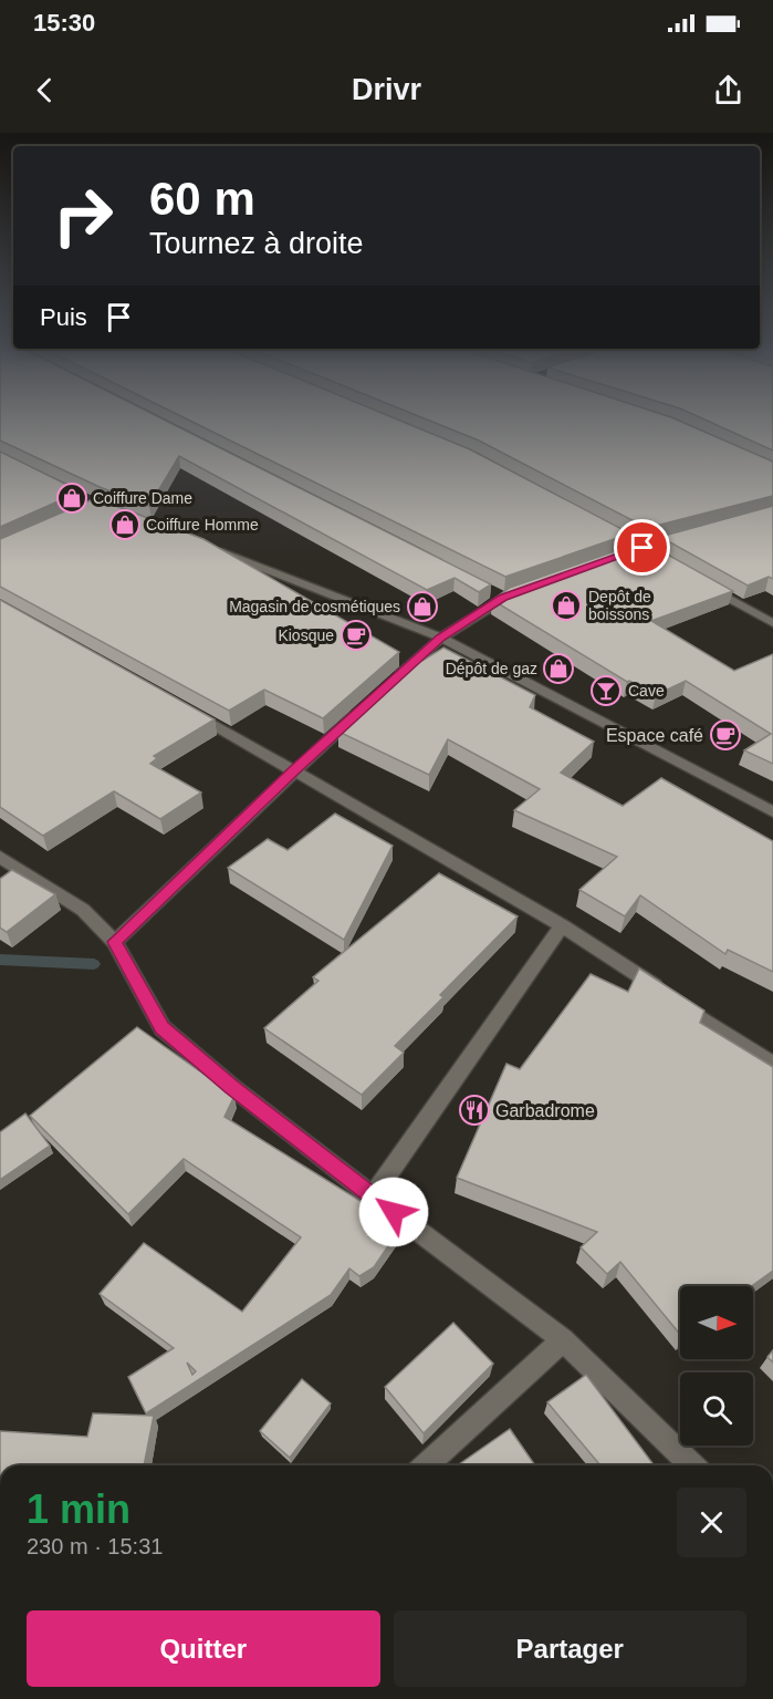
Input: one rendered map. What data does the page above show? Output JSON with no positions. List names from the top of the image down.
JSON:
{
  "places": {
    "shop": [
      "Coiffure Dame",
      "Coiffure Homme",
      "Depôt de boissons",
      "Magasin de cosmétiques",
      "Dépôt de gaz"
    ],
    "cafe": ["Kiosque", "Espace café"],
    "bar": ["Cave"],
    "restaurant": ["Garbadrome"]
  },
  "north": "right",
  "page": {
    "status": "15:30",
    "header": "Drivr",
    "turn": ["60 m", "Tournez à droite"],
    "then": "Puis",
    "heading": ["1 min", "230 m · 15:31"],
    "buttons": ["Quitter", "Partager"]
  }
}
